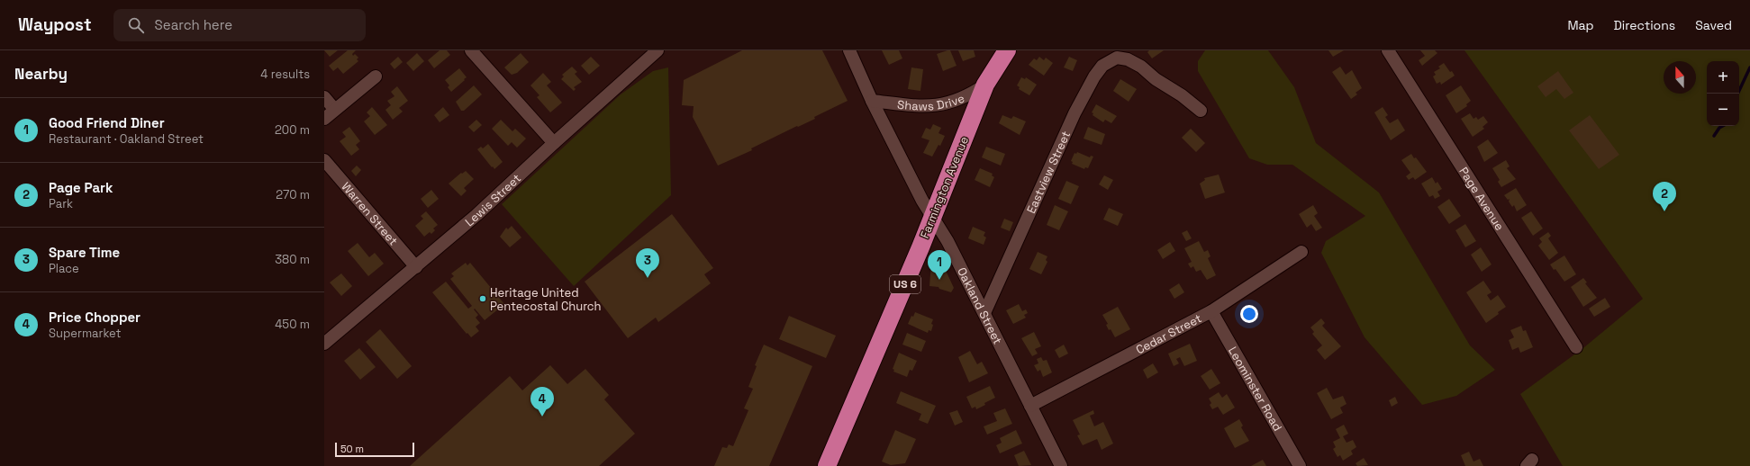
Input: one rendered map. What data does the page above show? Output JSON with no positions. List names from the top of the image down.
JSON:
{
  "streets": {
    "highway": ["Farmington Avenue", "US 6"],
    "street": [
      "Shaws Drive",
      "Eastview Street",
      "Page Avenue",
      "Lewis Street",
      "Warren Street",
      "Oakland Street",
      "Cedar Street",
      "Leominster Road"
    ]
  },
  "crossings": [
    ["Shaws Drive", "Farmington Avenue"],
    ["Shaws Drive", "Oakland Street"],
    ["Eastview Street", "Oakland Street"],
    ["Farmington Avenue", "Oakland Street"],
    ["Lewis Street", "Warren Street"],
    ["Oakland Street", "Cedar Street"],
    ["Cedar Street", "Leominster Road"]
  ],
  "places": ["Heritage United Pentecostal Church"],
  "scale_bar": "50 m",
  "north": "top",
  "page": {
    "header": "Waypost",
    "search": "Search here",
    "nav": ["Map", "Directions", "Saved"],
    "heading": ["Nearby", "4 results"],
    "map_buttons": ["+", "−"],
    "list": [
      {
        "mark": "1",
        "name": "Good Friend Diner",
        "note": "Restaurant · Oakland Street",
        "value": "200 m"
      },
      {
        "mark": "2",
        "name": "Page Park",
        "note": "Park",
        "value": "270 m"
      },
      {
        "mark": "3",
        "name": "Spare Time",
        "note": "Place",
        "value": "380 m"
      },
      {
        "mark": "4",
        "name": "Price Chopper",
        "note": "Supermarket",
        "value": "450 m"
      }
    ],
    "pins": [
      "2",
      "3",
      "1",
      "4"
    ],
    "scale": "50 m"
  }
}
